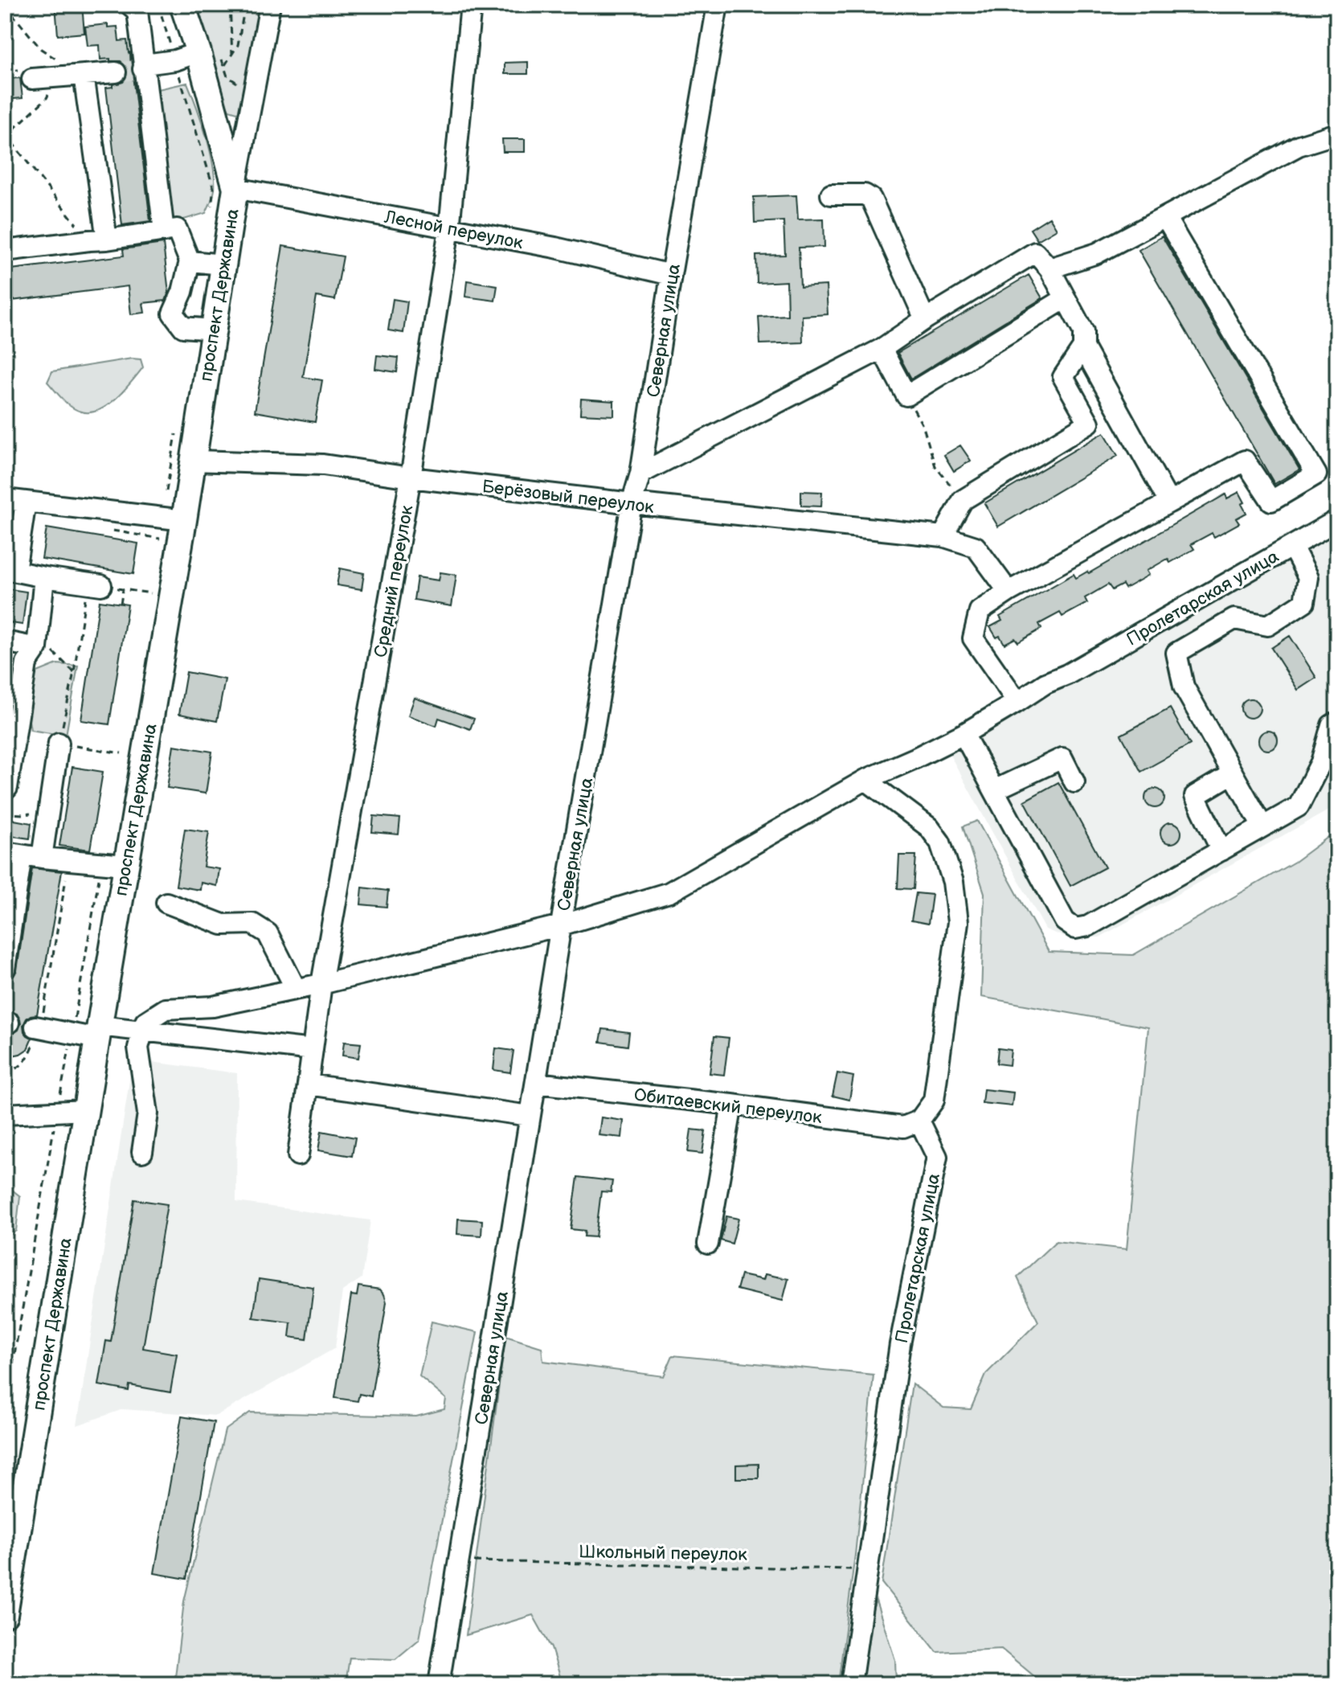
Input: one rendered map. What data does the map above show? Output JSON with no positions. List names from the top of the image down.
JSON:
{
  "streets": {
    "main road": ["проспект Державина"],
    "street": [
      "Лесной переулок",
      "Северная улица",
      "Берёзовый переулок",
      "Средний переулок",
      "Пролетарская улица",
      "Обитаевский переулок"
    ],
    "path": ["Школьный переулок"]
  },
  "crossings": [
    ["Лесной переулок", "проспект Державина"],
    ["Лесной переулок", "Северная улица"],
    ["Лесной переулок", "Средний переулок"],
    ["проспект Державина", "Берёзовый переулок"],
    ["Северная улица", "Берёзовый переулок"],
    ["Северная улица", "Пролетарская улица"],
    ["Северная улица", "Обитаевский переулок"],
    ["Северная улица", "Школьный переулок"],
    ["Берёзовый переулок", "Средний переулок"],
    ["Средний переулок", "Пролетарская улица"],
    ["Пролетарская улица", "Обитаевский переулок"],
    ["Пролетарская улица", "Школьный переулок"]
  ]
}
